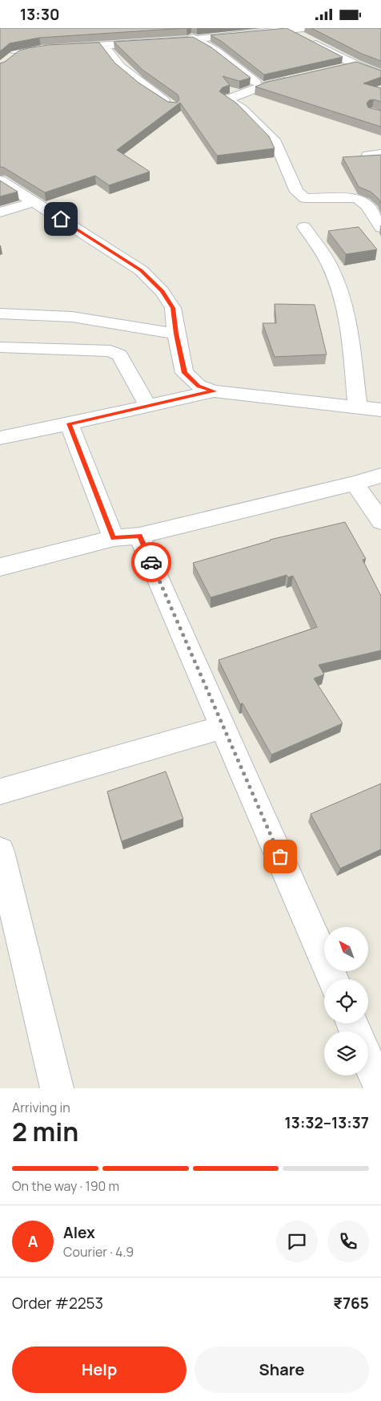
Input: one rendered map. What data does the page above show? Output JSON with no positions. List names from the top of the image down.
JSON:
{
  "north": "top left",
  "page": {
    "status": "13:30",
    "heading": ["2 min", "Arriving in", "13:32–13:37"],
    "panel": [
      "Alex",
      "Courier · 4.9",
      "Order #2253",
      "₹765"
    ],
    "bar": "On the way · 190 m",
    "round": "A",
    "buttons": ["Help", "Share"]
  }
}
